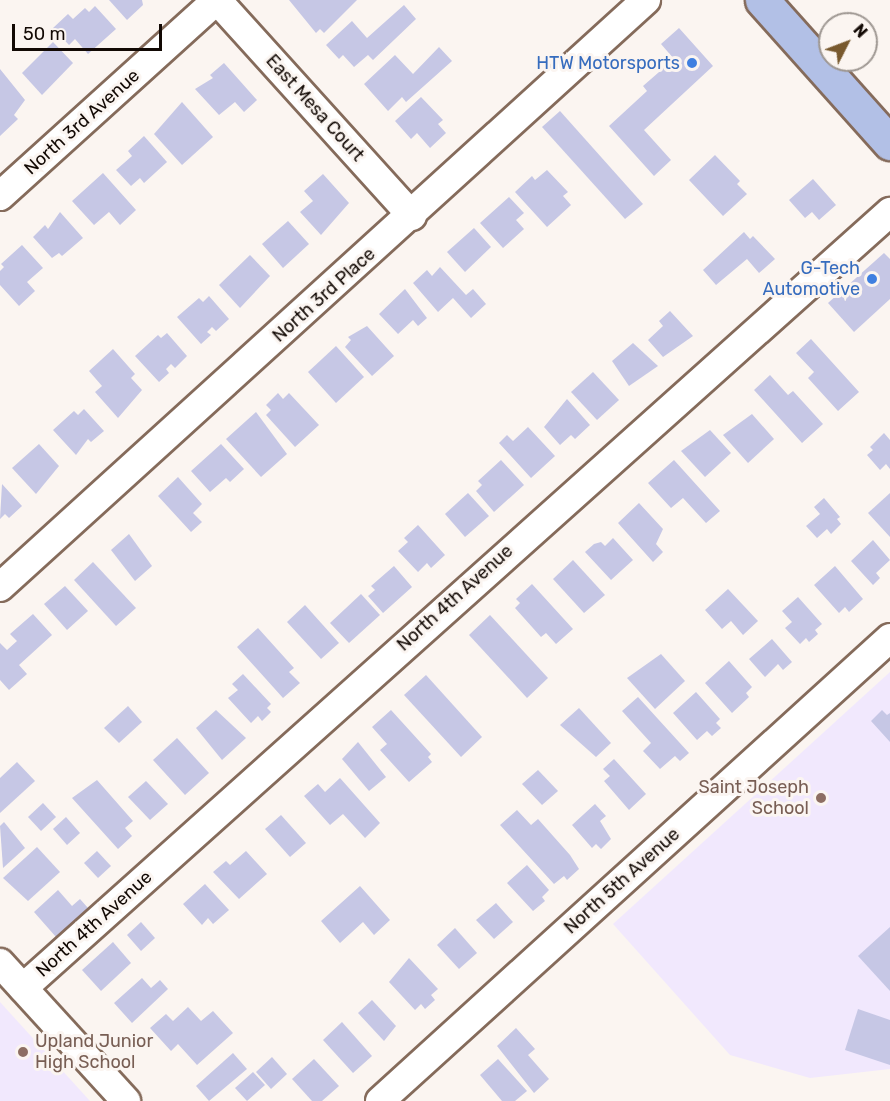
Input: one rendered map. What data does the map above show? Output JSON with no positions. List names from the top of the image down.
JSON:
{
  "streets": {
    "street": [
      "East Mesa Court",
      "North 3rd Avenue",
      "North 3rd Place",
      "North 4th Avenue",
      "North 5th Avenue"
    ]
  },
  "crossings": [
    ["East Mesa Court", "North 3rd Avenue"],
    ["East Mesa Court", "North 3rd Place"]
  ],
  "places": [
    "HTW Motorsports",
    "G-Tech Automotive",
    "Saint Joseph School",
    "Upland Junior High School"
  ],
  "scale_bar": "50 m",
  "north": "top right"
}
